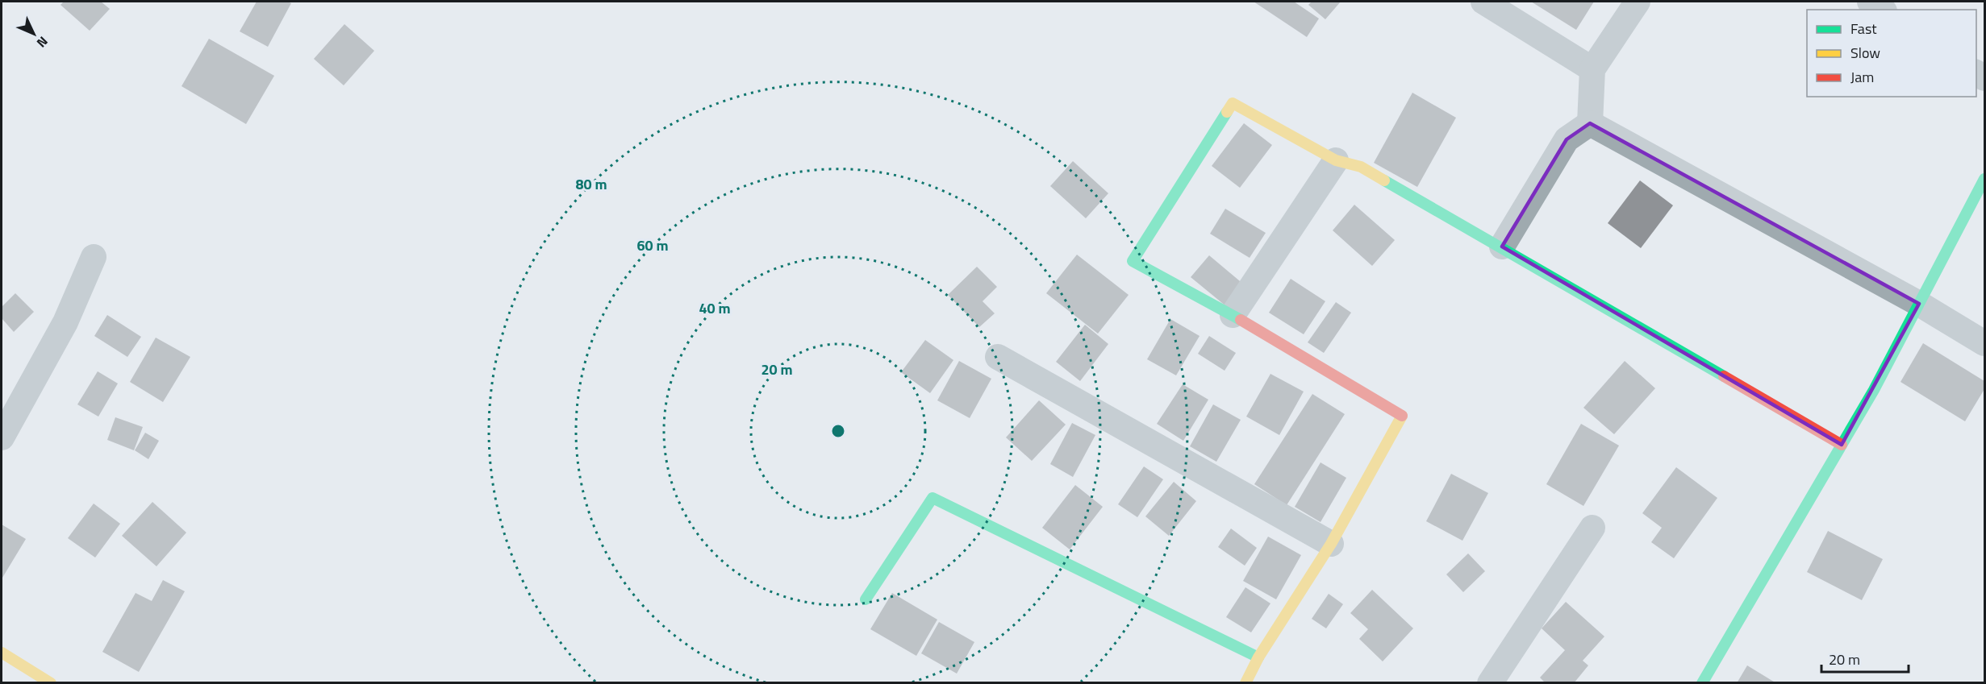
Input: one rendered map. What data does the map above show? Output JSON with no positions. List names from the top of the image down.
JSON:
{
  "legend": ["Fast", "Slow", "Jam"],
  "scale_bar": "20 m",
  "north": "bottom right",
  "rings": [
    "80 m",
    "60 m",
    "40 m",
    "20 m"
  ]
}
